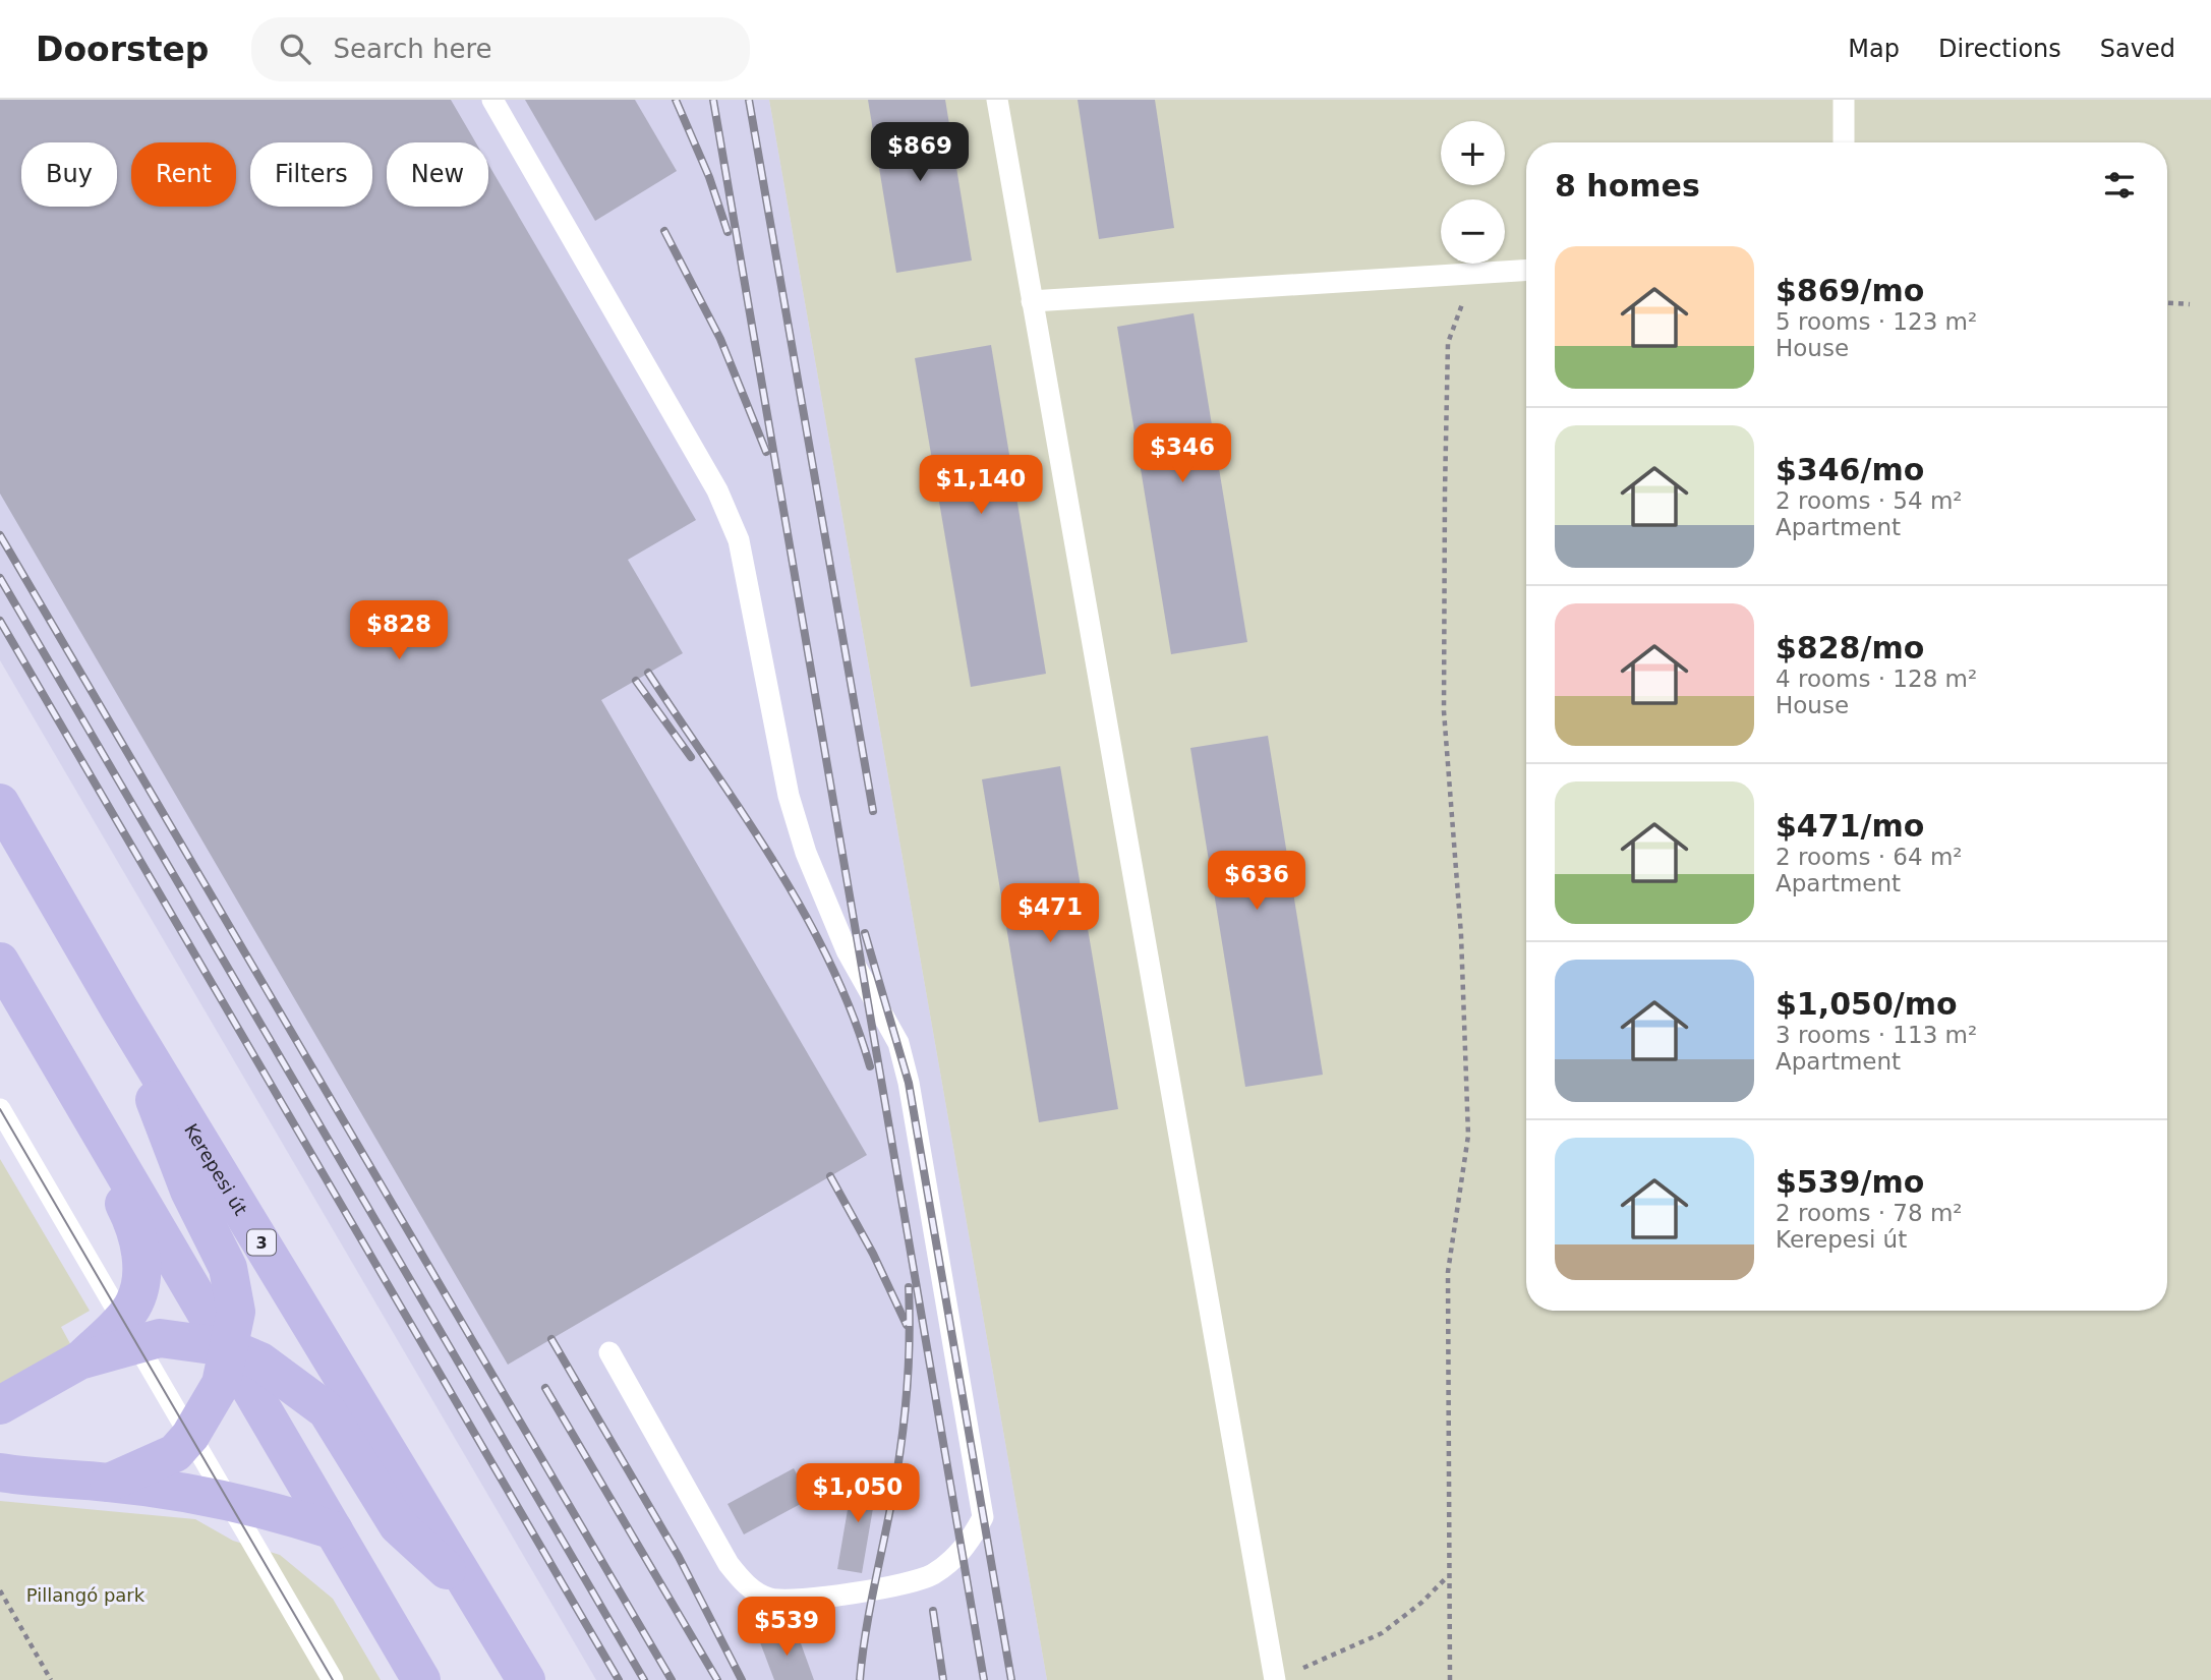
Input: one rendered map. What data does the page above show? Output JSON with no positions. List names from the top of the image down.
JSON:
{
  "streets": {
    "main road": ["Kerepesi út", "3"]
  },
  "parks": ["Pillangó park"],
  "page": {
    "header": "Doorstep",
    "search": "Search here",
    "nav": ["Map", "Directions", "Saved"],
    "map_buttons": ["+", "−"],
    "price": [
      "$869",
      "$346",
      "$1,140",
      "$828",
      "$636",
      "$471",
      "$1,050",
      "$539"
    ],
    "chip": [
      "Buy",
      "Rent",
      "Filters",
      "New"
    ],
    "heading": "8 homes",
    "list": [
      {
        "name": "$869/mo",
        "note": "5 rooms · 123 m² · House"
      },
      {
        "name": "$346/mo",
        "note": "2 rooms · 54 m² · Apartment"
      },
      {
        "name": "$828/mo",
        "note": "4 rooms · 128 m² · House"
      },
      {
        "name": "$471/mo",
        "note": "2 rooms · 64 m² · Apartment"
      },
      {
        "name": "$1,050/mo",
        "note": "3 rooms · 113 m² · Apartment"
      },
      {
        "name": "$539/mo",
        "note": "2 rooms · 78 m² · Kerepesi út"
      }
    ]
  }
}
